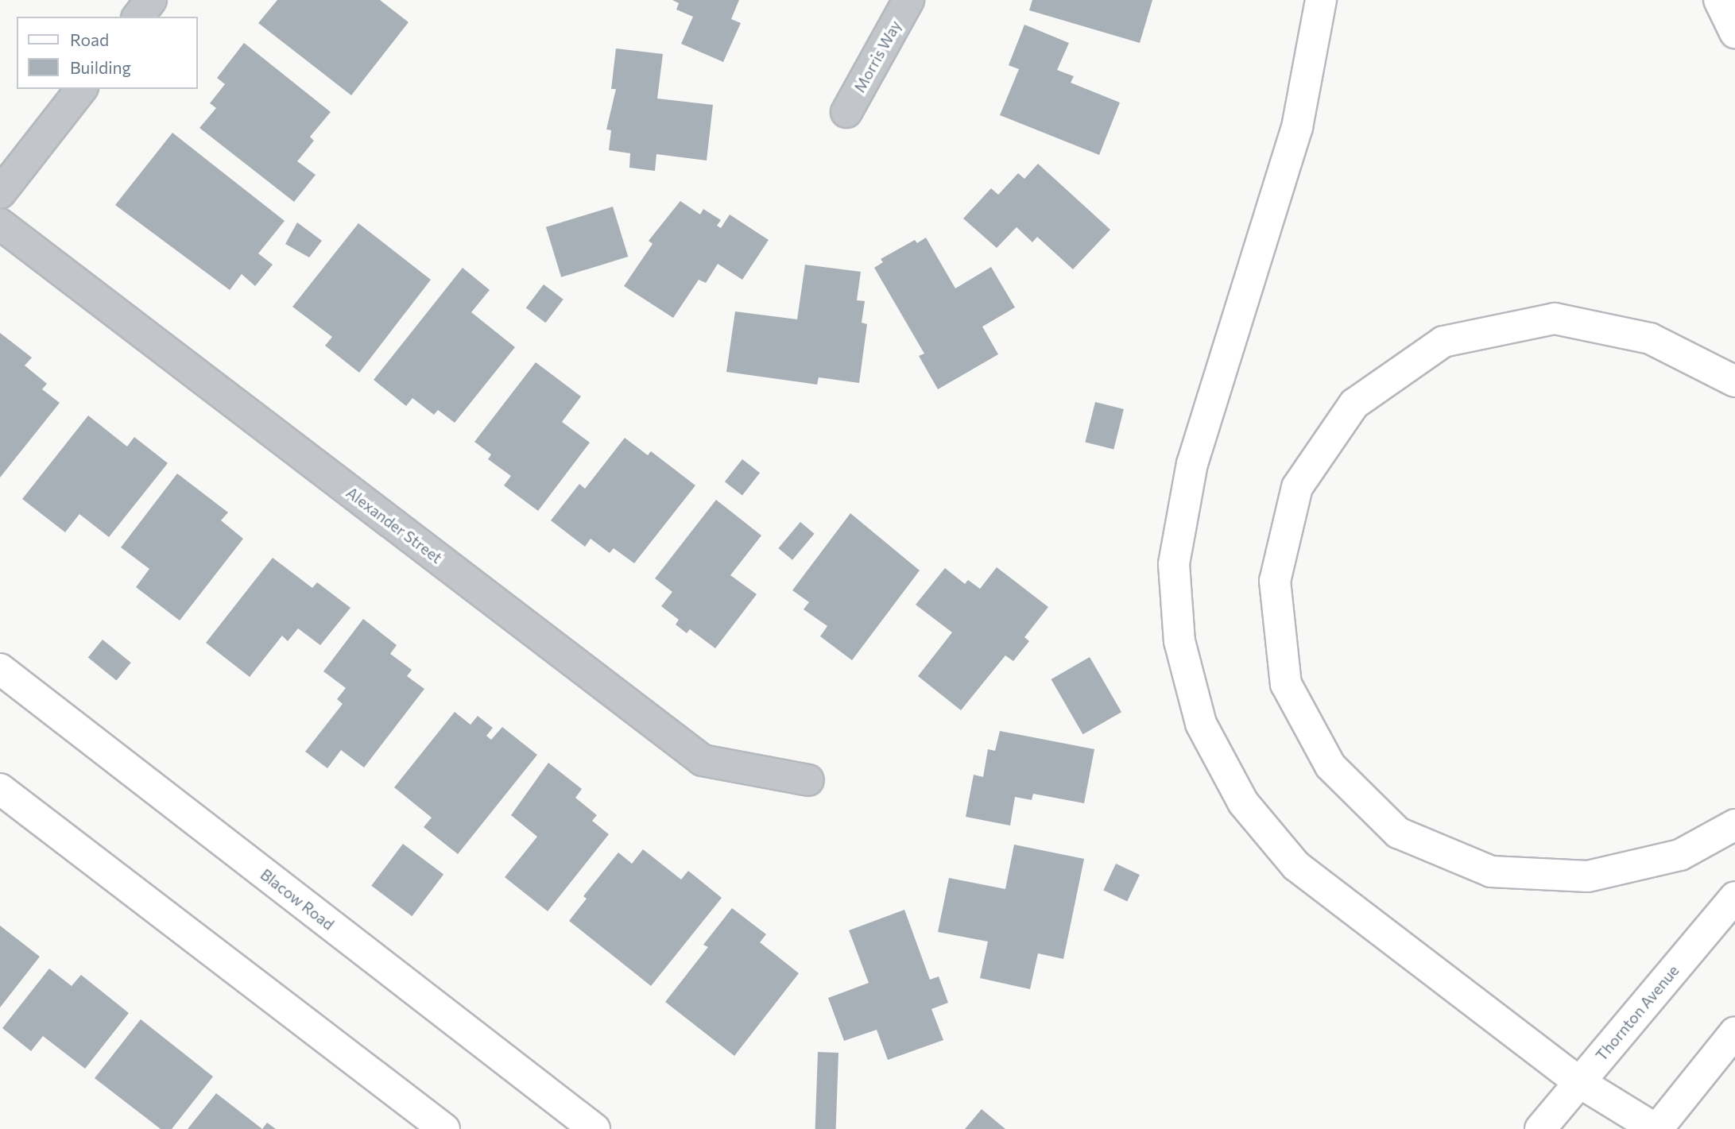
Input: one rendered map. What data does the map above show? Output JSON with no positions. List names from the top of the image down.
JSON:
{
  "streets": {
    "main road": ["Blacow Road", "Thornton Avenue"],
    "street": ["Morris Way", "Alexander Street"]
  },
  "legend": ["Road", "Building"]
}
